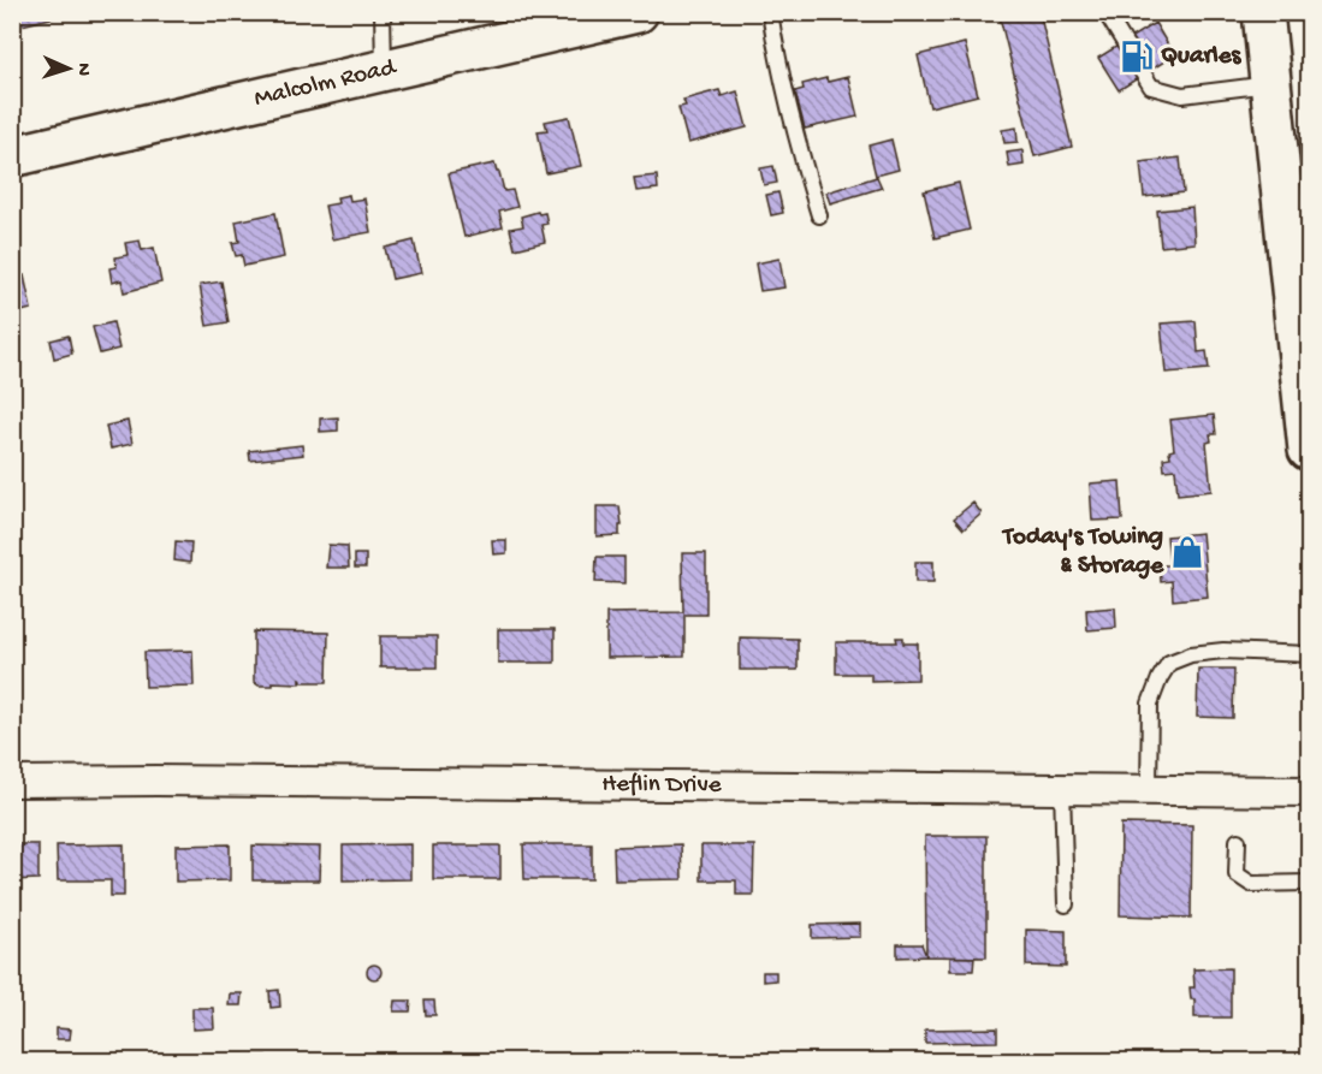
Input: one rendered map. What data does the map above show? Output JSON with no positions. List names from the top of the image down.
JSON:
{
  "streets": {
    "street": ["Malcolm Road", "Heflin Drive"]
  },
  "places": {
    "fuel station": ["Quarles"],
    "shop": ["Today's Towing & Storage"]
  },
  "north": "right"
}
